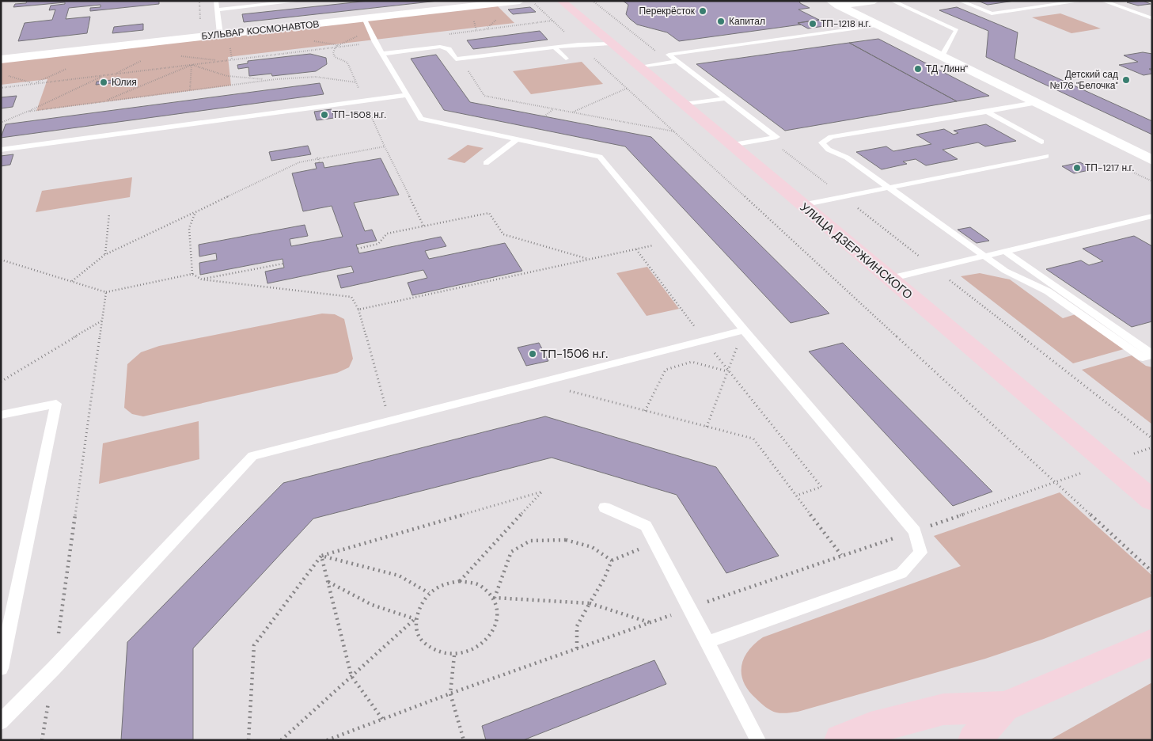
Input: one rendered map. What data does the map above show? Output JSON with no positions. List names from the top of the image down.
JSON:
{
  "streets": {
    "main road": ["УЛИЦА ДЗЕРЖИНСКОГО"],
    "street": ["БУЛЬВАР КОСМОНАВТОВ"]
  },
  "places": [
    "Перекрёсток",
    "Капитал",
    "ТП-1218 н.г.",
    "ТД \"Линн\"",
    "Детский сад №176 \"Белочка\"",
    "Юлия",
    "ТП-1508 н.г.",
    "ТП-1217 н.г.",
    "ТП-1506 н.г."
  ]
}
